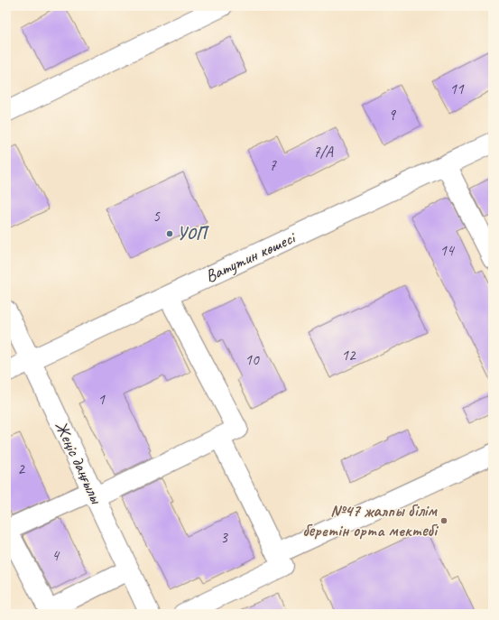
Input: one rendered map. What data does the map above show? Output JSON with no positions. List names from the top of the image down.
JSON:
{
  "streets": {
    "street": ["Ватутин көшесі", "Жеңіс даңғылы"]
  },
  "crossings": [
    ["Ватутин көшесі", "Жеңіс даңғылы"]
  ],
  "places": ["УОП", "№47 жалпы білім беретін орта мектебі"],
  "house_numbers": [
    "11",
    "9",
    "7/А",
    "7",
    "5",
    "14",
    "12",
    "10",
    "1",
    "2",
    "3",
    "4"
  ]
}
